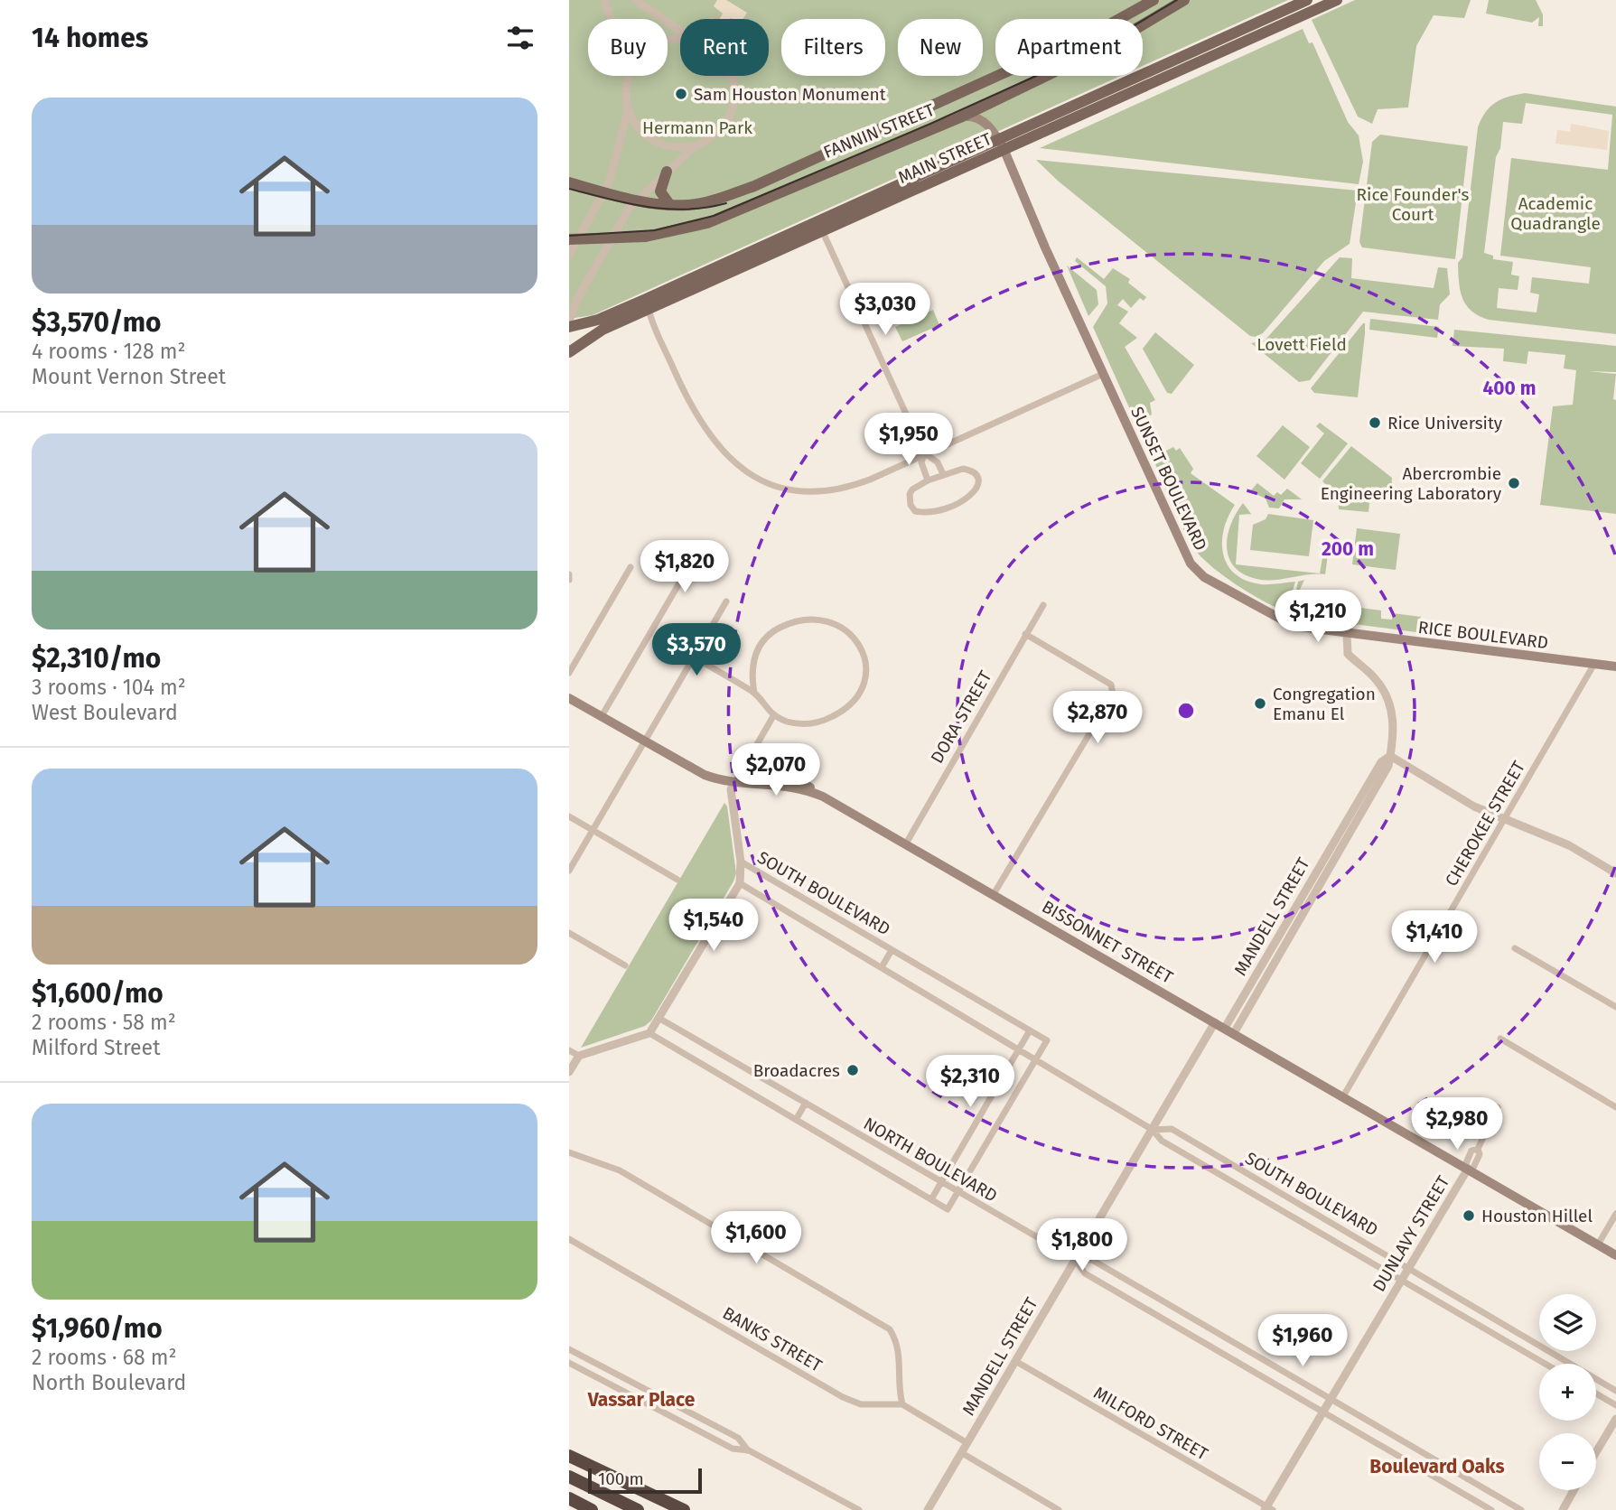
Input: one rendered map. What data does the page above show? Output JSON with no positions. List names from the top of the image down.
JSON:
{
  "streets": {
    "main road": [
      "FANNIN STREET",
      "MAIN STREET",
      "SUNSET BOULEVARD",
      "RICE BOULEVARD",
      "BISSONNET STREET"
    ],
    "street": [
      "DORA STREET",
      "CHEROKEE STREET",
      "SOUTH BOULEVARD",
      "MANDELL STREET",
      "NORTH BOULEVARD",
      "DUNLAVY STREET",
      "BANKS STREET",
      "MILFORD STREET"
    ]
  },
  "crossings": [
    ["FANNIN STREET", "SUNSET BOULEVARD"],
    ["MAIN STREET", "SUNSET BOULEVARD"],
    ["SUNSET BOULEVARD", "RICE BOULEVARD"],
    ["RICE BOULEVARD", "CHEROKEE STREET"],
    ["DORA STREET", "BISSONNET STREET"],
    ["CHEROKEE STREET", "BISSONNET STREET"],
    ["SOUTH BOULEVARD", "MANDELL STREET"],
    ["SOUTH BOULEVARD", "DUNLAVY STREET"],
    ["MANDELL STREET", "BISSONNET STREET"],
    ["MANDELL STREET", "NORTH BOULEVARD"],
    ["MANDELL STREET", "MILFORD STREET"],
    ["BISSONNET STREET", "DUNLAVY STREET"],
    ["NORTH BOULEVARD", "DUNLAVY STREET"],
    ["DUNLAVY STREET", "MILFORD STREET"]
  ],
  "districts": ["Vassar Place", "Boulevard Oaks"],
  "parks": [
    "Hermann Park",
    "Rice Founder's Court",
    "Academic Quadrangle",
    "Lovett Field"
  ],
  "places": [
    "Sam Houston Monument",
    "Rice University",
    "Abercrombie Engineering Laboratory",
    "Congregation Emanu El",
    "Broadacres",
    "Houston Hillel"
  ],
  "scale_bar": "100 m",
  "page": {
    "heading": "14 homes",
    "chip": [
      "Buy",
      "Rent",
      "Filters",
      "New",
      "Apartment"
    ],
    "list": [
      {
        "name": "$3,570/mo",
        "note": "4 rooms · 128 m² · Mount Vernon Street"
      },
      {
        "name": "$2,310/mo",
        "note": "3 rooms · 104 m² · West Boulevard"
      },
      {
        "name": "$1,600/mo",
        "note": "2 rooms · 58 m² · Milford Street"
      },
      {
        "name": "$1,960/mo",
        "note": "2 rooms · 68 m² · North Boulevard"
      }
    ],
    "price": [
      "$3,030",
      "$1,950",
      "$1,820",
      "$1,210",
      "$3,570",
      "$2,870",
      "$2,070",
      "$1,540",
      "$1,410",
      "$2,310",
      "$2,980",
      "$1,600",
      "$1,800",
      "$1,960"
    ],
    "map_buttons": ["+", "−"],
    "scale": "100 m"
  },
  "rings": ["400 m", "200 m"]
}
